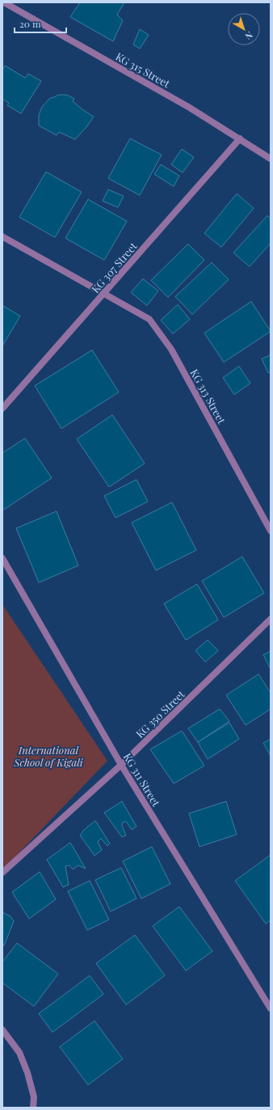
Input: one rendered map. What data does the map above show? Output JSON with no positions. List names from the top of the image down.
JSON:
{
  "streets": {
    "street": [
      "KG 315 Street",
      "KG 307 Street",
      "KG 313 Street",
      "KG 350 Street",
      "KG 311 Street"
    ]
  },
  "crossings": [
    ["KG 315 Street", "KG 307 Street"],
    ["KG 307 Street", "KG 313 Street"],
    ["KG 350 Street", "KG 311 Street"]
  ],
  "parks": ["International School of Kigali"],
  "scale_bar": "20 m",
  "north": "bottom right"
}
